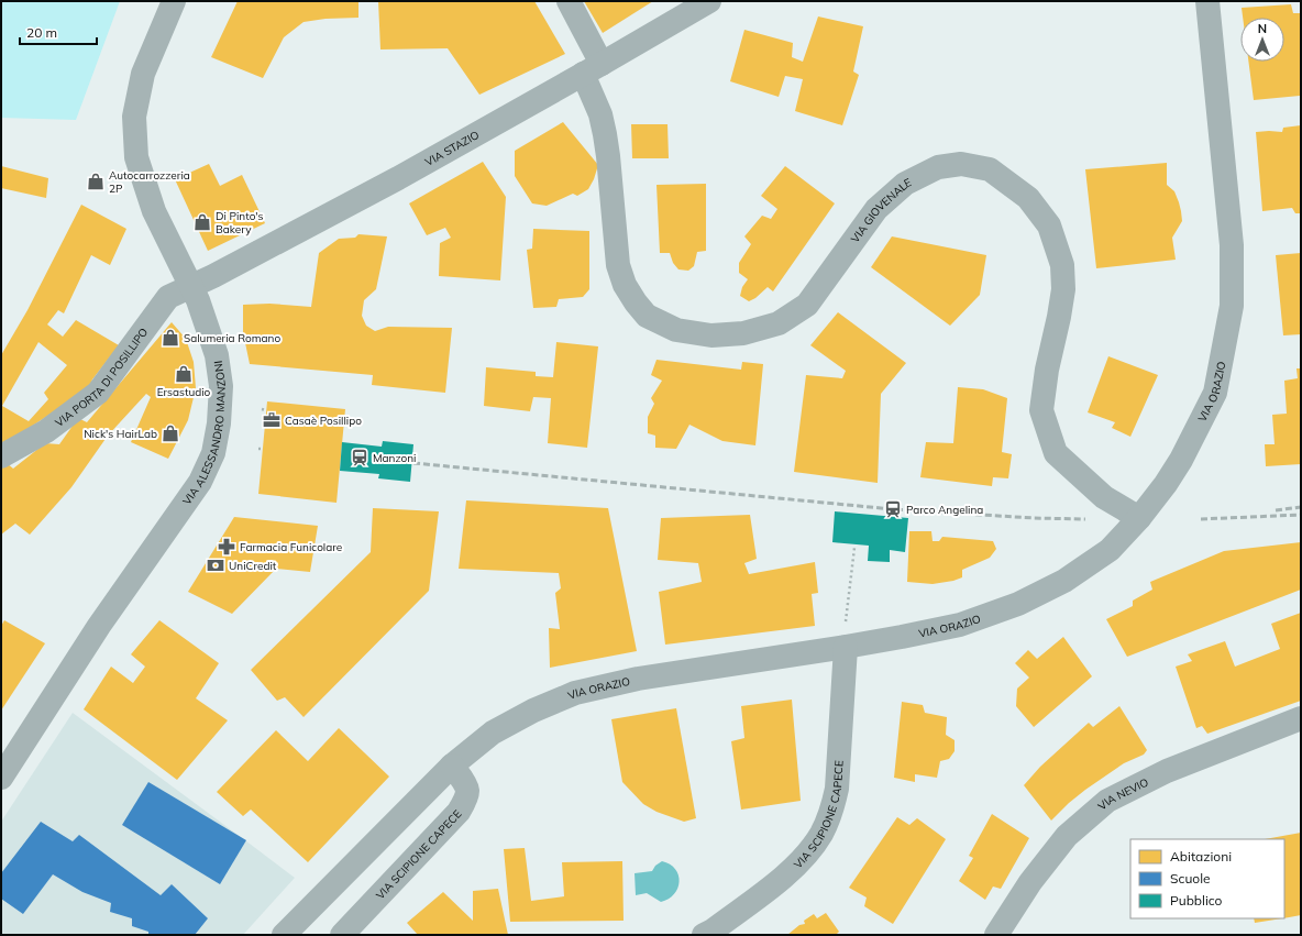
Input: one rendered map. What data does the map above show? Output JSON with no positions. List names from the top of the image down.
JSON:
{
  "streets": {
    "street": [
      "VIA STAZIO",
      "VIA GIOVENALE",
      "VIA PORTA DI POSILLIPO",
      "VIA ORAZIO",
      "VIA ALESSANDRO MANZONI",
      "VIA NEVIO",
      "VIA SCIPIONE CAPECE"
    ]
  },
  "crossings": [
    ["VIA STAZIO", "VIA GIOVENALE"],
    ["VIA STAZIO", "VIA PORTA DI POSILLIPO"],
    ["VIA STAZIO", "VIA ALESSANDRO MANZONI"],
    ["VIA GIOVENALE", "VIA ORAZIO"],
    ["VIA PORTA DI POSILLIPO", "VIA ALESSANDRO MANZONI"],
    ["VIA ORAZIO", "VIA SCIPIONE CAPECE"]
  ],
  "places": {
    "shop": [
      "Autocarrozzeria 2P",
      "Di Pinto's Bakery",
      "Salumeria Romano",
      "Ersastudio",
      "Nick's HairLab"
    ],
    "office": ["Casaè Posillipo"],
    "station": ["Manzoni", "Parco Angelina"],
    "pharmacy": ["Farmacia Funicolare"],
    "bank": ["UniCredit"]
  },
  "legend": ["Abitazioni", "Scuole", "Pubblico"],
  "scale_bar": "20 m",
  "north": "top"
}
